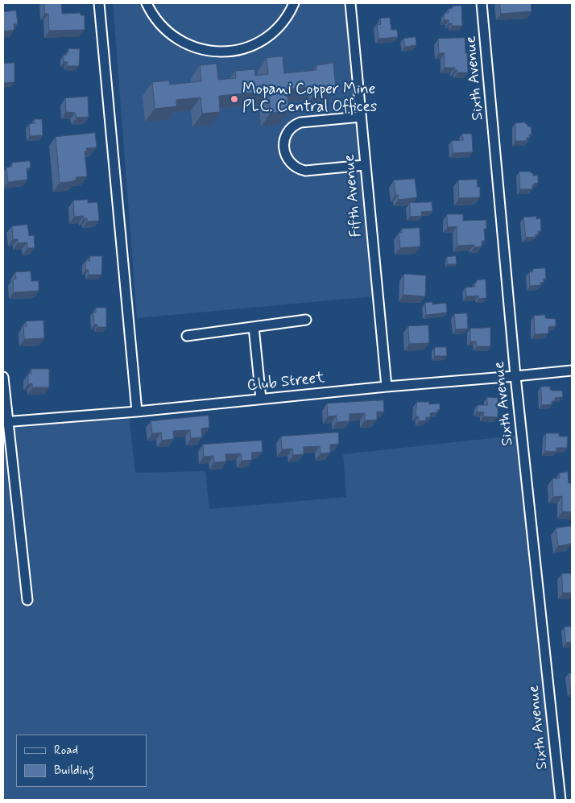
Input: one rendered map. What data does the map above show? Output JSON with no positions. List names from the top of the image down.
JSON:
{
  "streets": {
    "street": ["Sixth Avenue", "Fifth Avenue", "Club Street"]
  },
  "crossings": [
    ["Sixth Avenue", "Club Street"],
    ["Fifth Avenue", "Club Street"]
  ],
  "places": ["Mopani Copper Mine PLC. Central Offices"],
  "legend": ["Road", "Building"]
}
